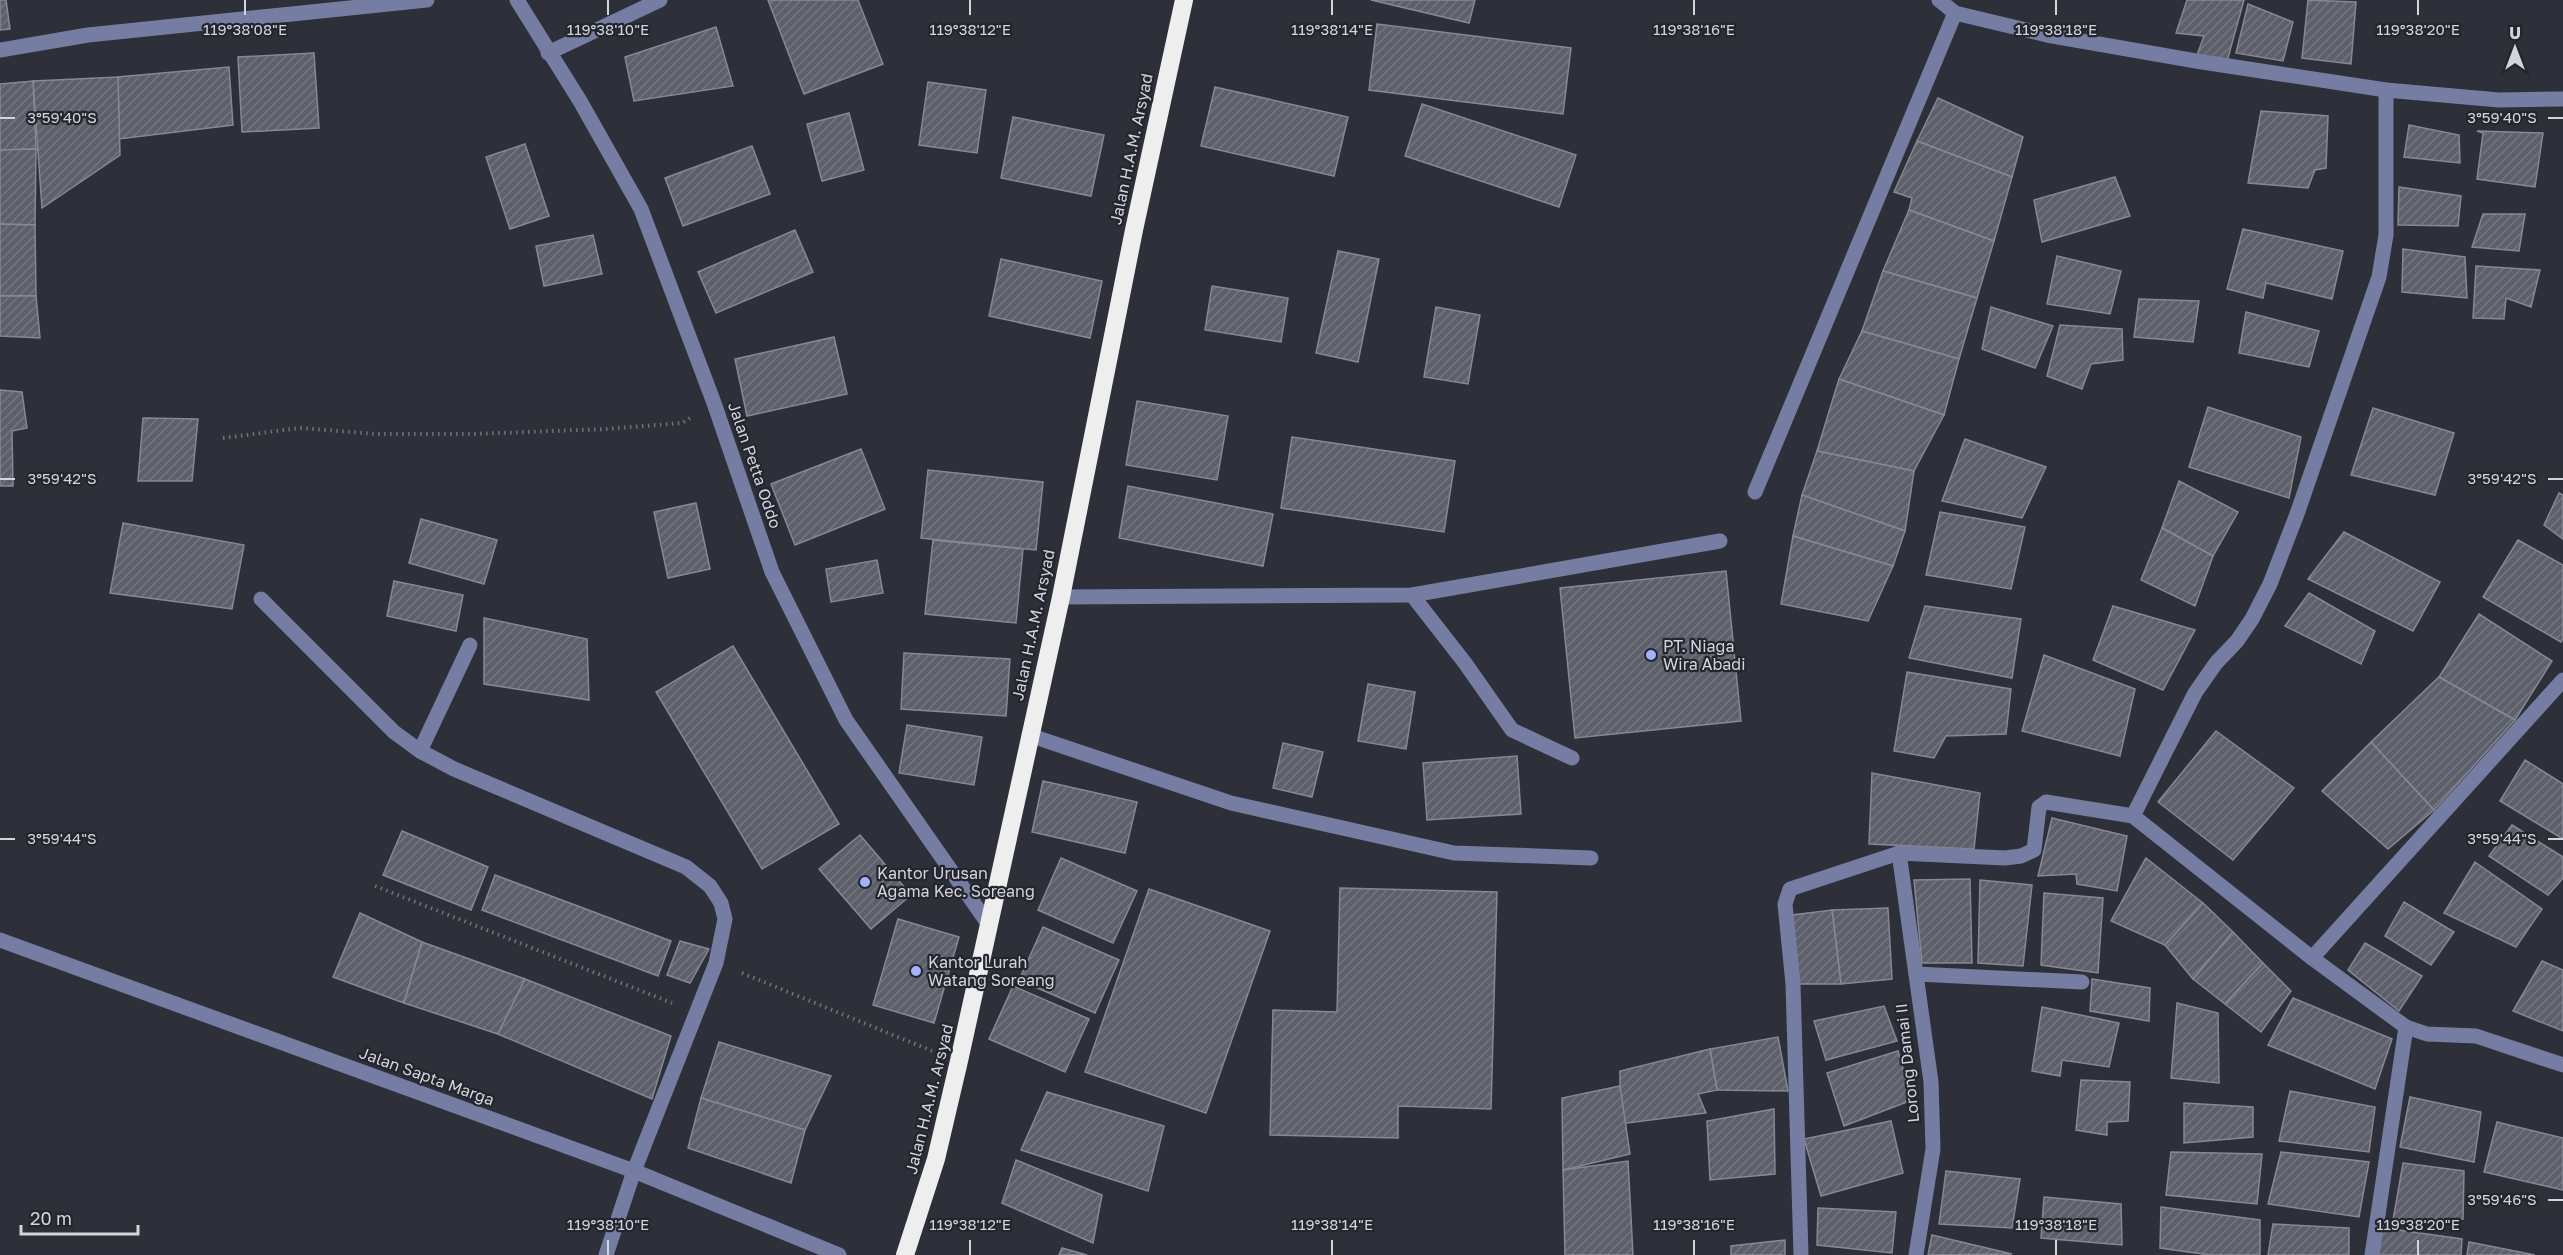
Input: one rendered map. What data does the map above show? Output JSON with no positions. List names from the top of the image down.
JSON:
{
  "streets": {
    "highway": ["Jalan H.A.M. Arsyad"],
    "street": ["Jalan Petta Oddo", "Lorong Damai II", "Jalan Sapta Marga"]
  },
  "crossings": [
    ["Jalan H.A.M. Arsyad", "Jalan Petta Oddo"]
  ],
  "places": ["PT. Niaga Wira Abadi", "Kantor Urusan Agama Kec. Soreang", "Kantor Lurah Watang Soreang"],
  "scale_bar": "20 m",
  "north": "top",
  "coordinates": [
    "119°38'08\"E",
    "119°38'10\"E",
    "119°38'12\"E",
    "119°38'14\"E",
    "119°38'16\"E",
    "119°38'18\"E",
    "119°38'20\"E",
    "3°59'40\"S",
    "3°59'42\"S",
    "3°59'44\"S",
    "3°59'46\"S"
  ]
}
